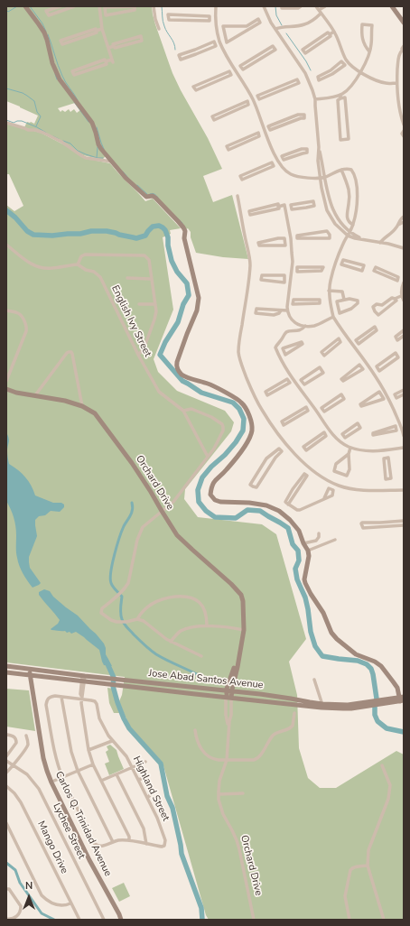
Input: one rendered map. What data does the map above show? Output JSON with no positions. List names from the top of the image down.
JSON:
{
  "streets": {
    "street": [
      "English Ivy Street",
      "Orchard Drive",
      "Jose Abad Santos Avenue",
      "Highland Street",
      "Carlos Q. Trinidad Avenue",
      "Lychee Street",
      "Mango Drive"
    ]
  },
  "crossings": [
    ["Orchard Drive", "Jose Abad Santos Avenue"],
    ["Jose Abad Santos Avenue", "Carlos Q. Trinidad Avenue"]
  ],
  "north": "top"
}
